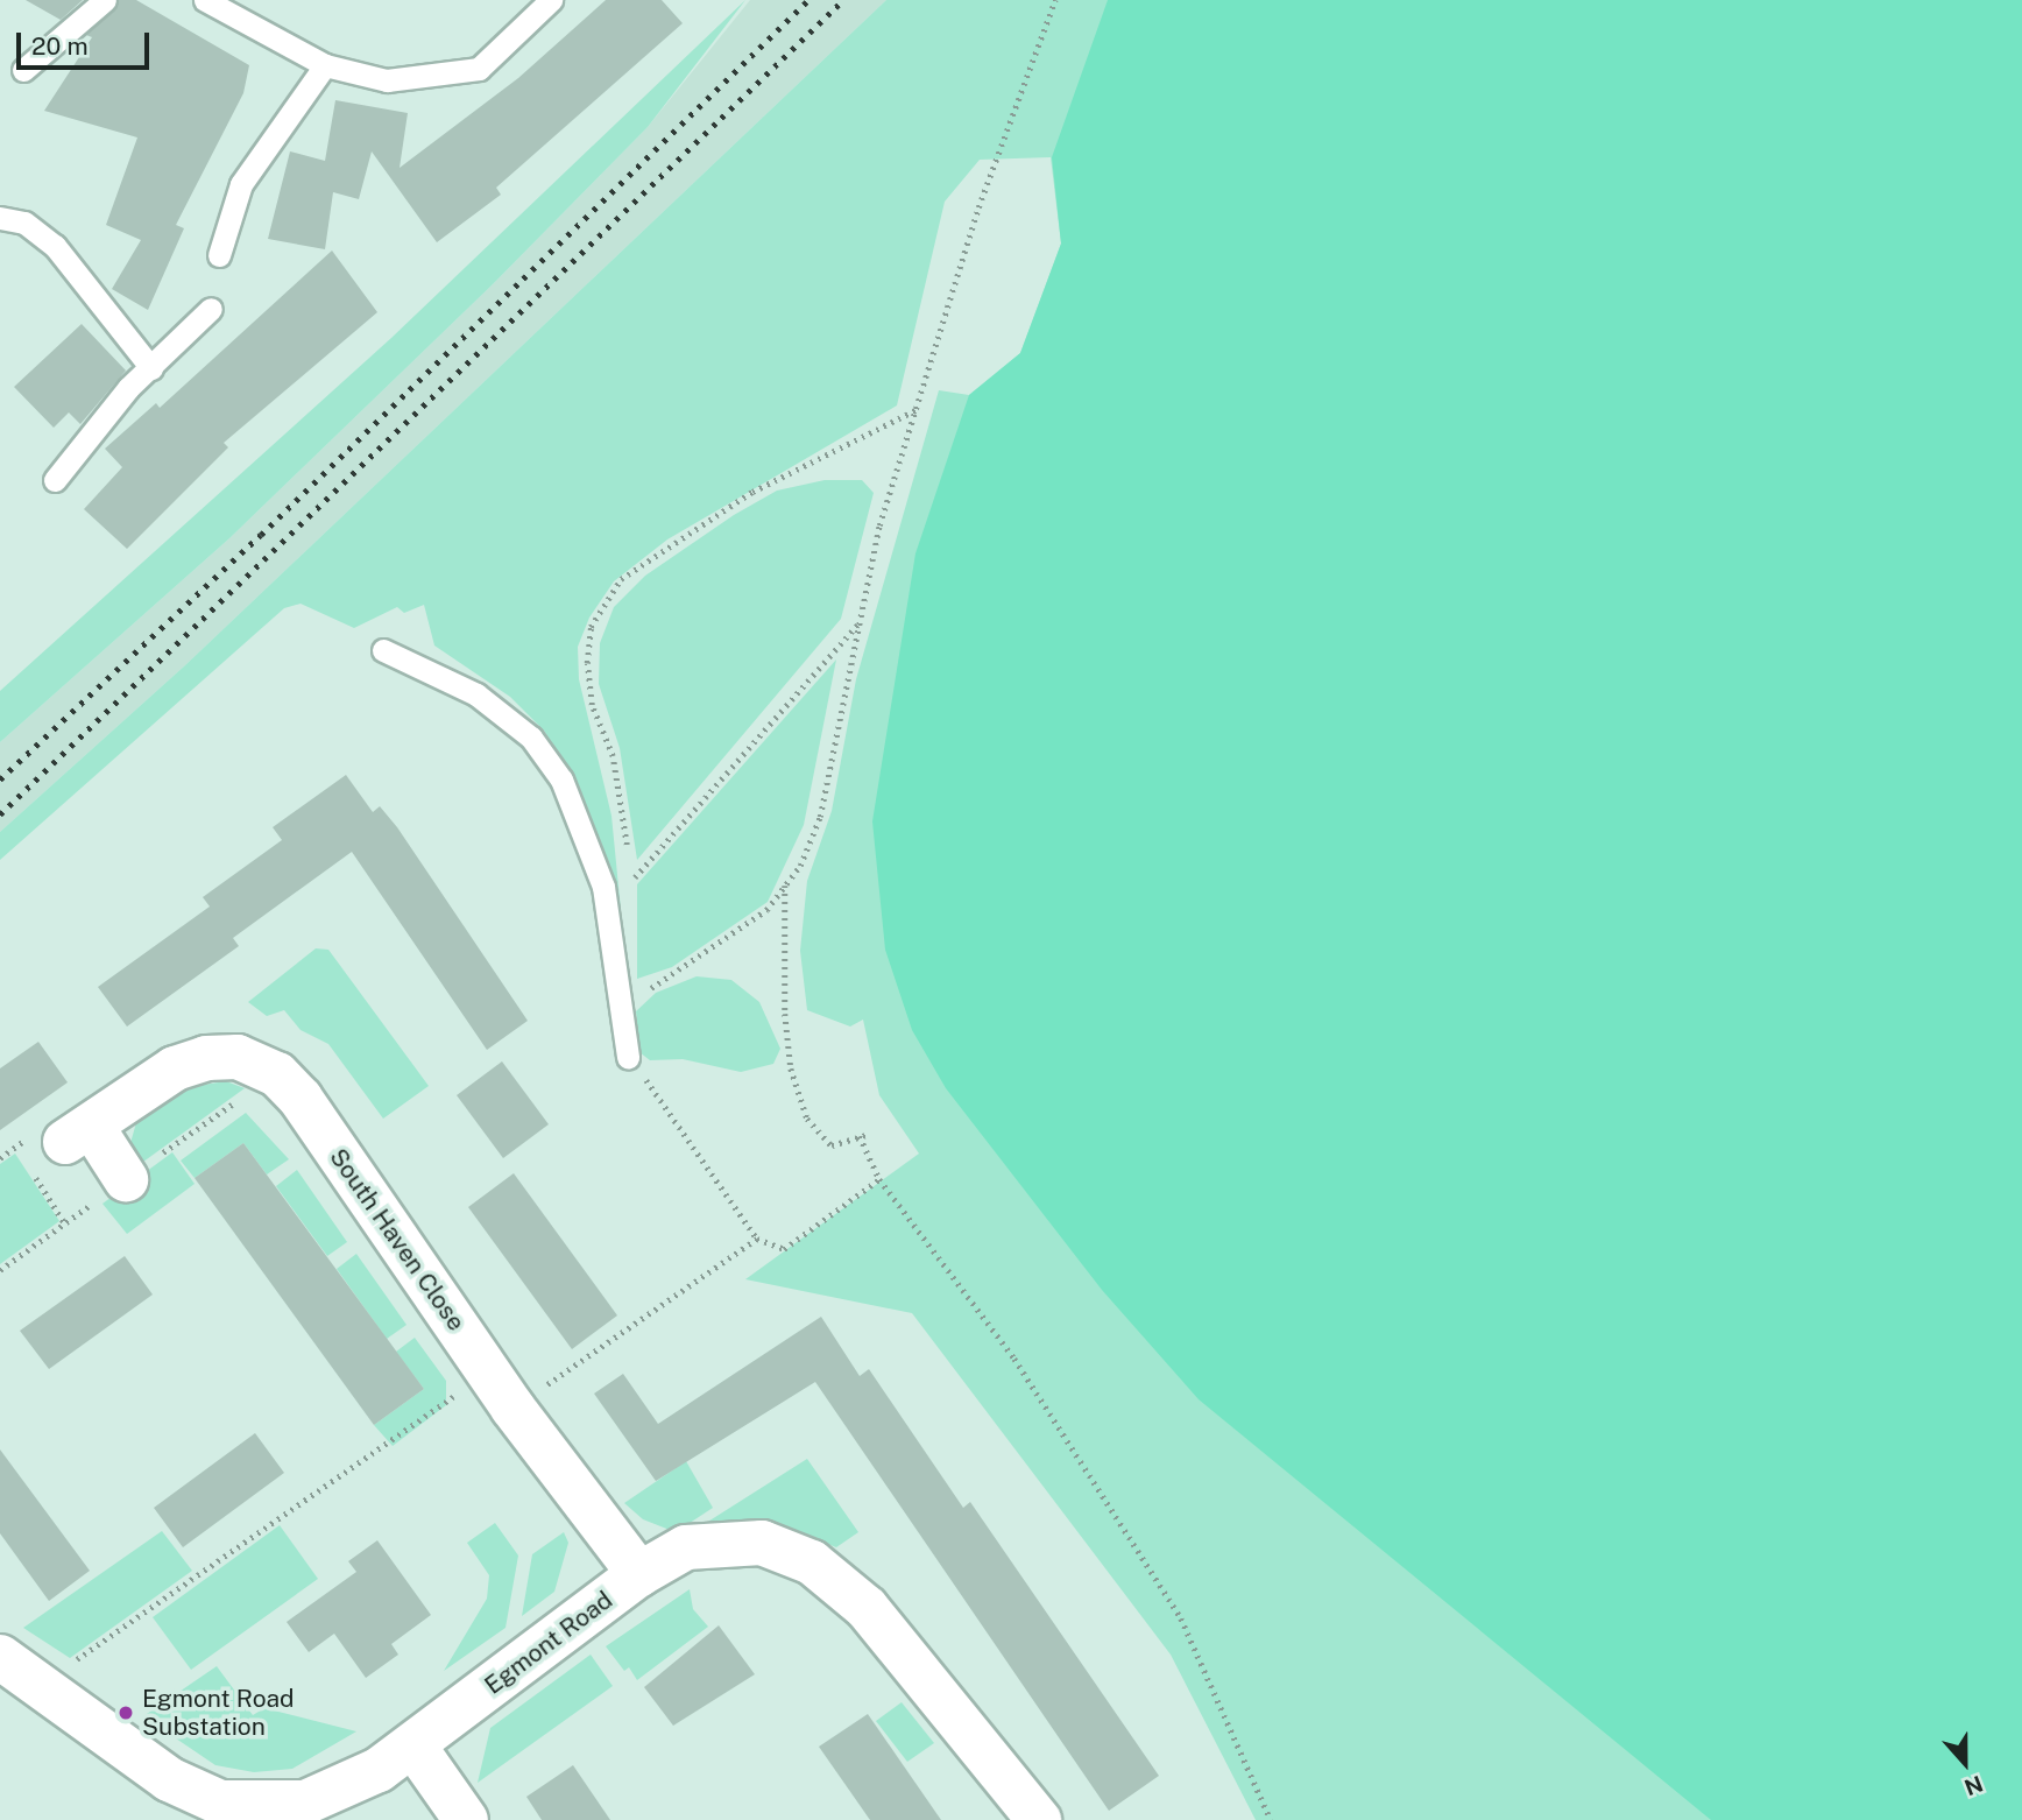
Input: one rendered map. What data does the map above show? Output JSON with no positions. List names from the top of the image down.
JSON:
{
  "streets": {
    "street": ["South Haven Close", "Egmont Road"]
  },
  "crossings": [
    ["South Haven Close", "Egmont Road"]
  ],
  "places": ["Egmont Road Substation"],
  "scale_bar": "20 m",
  "north": "bottom"
}
